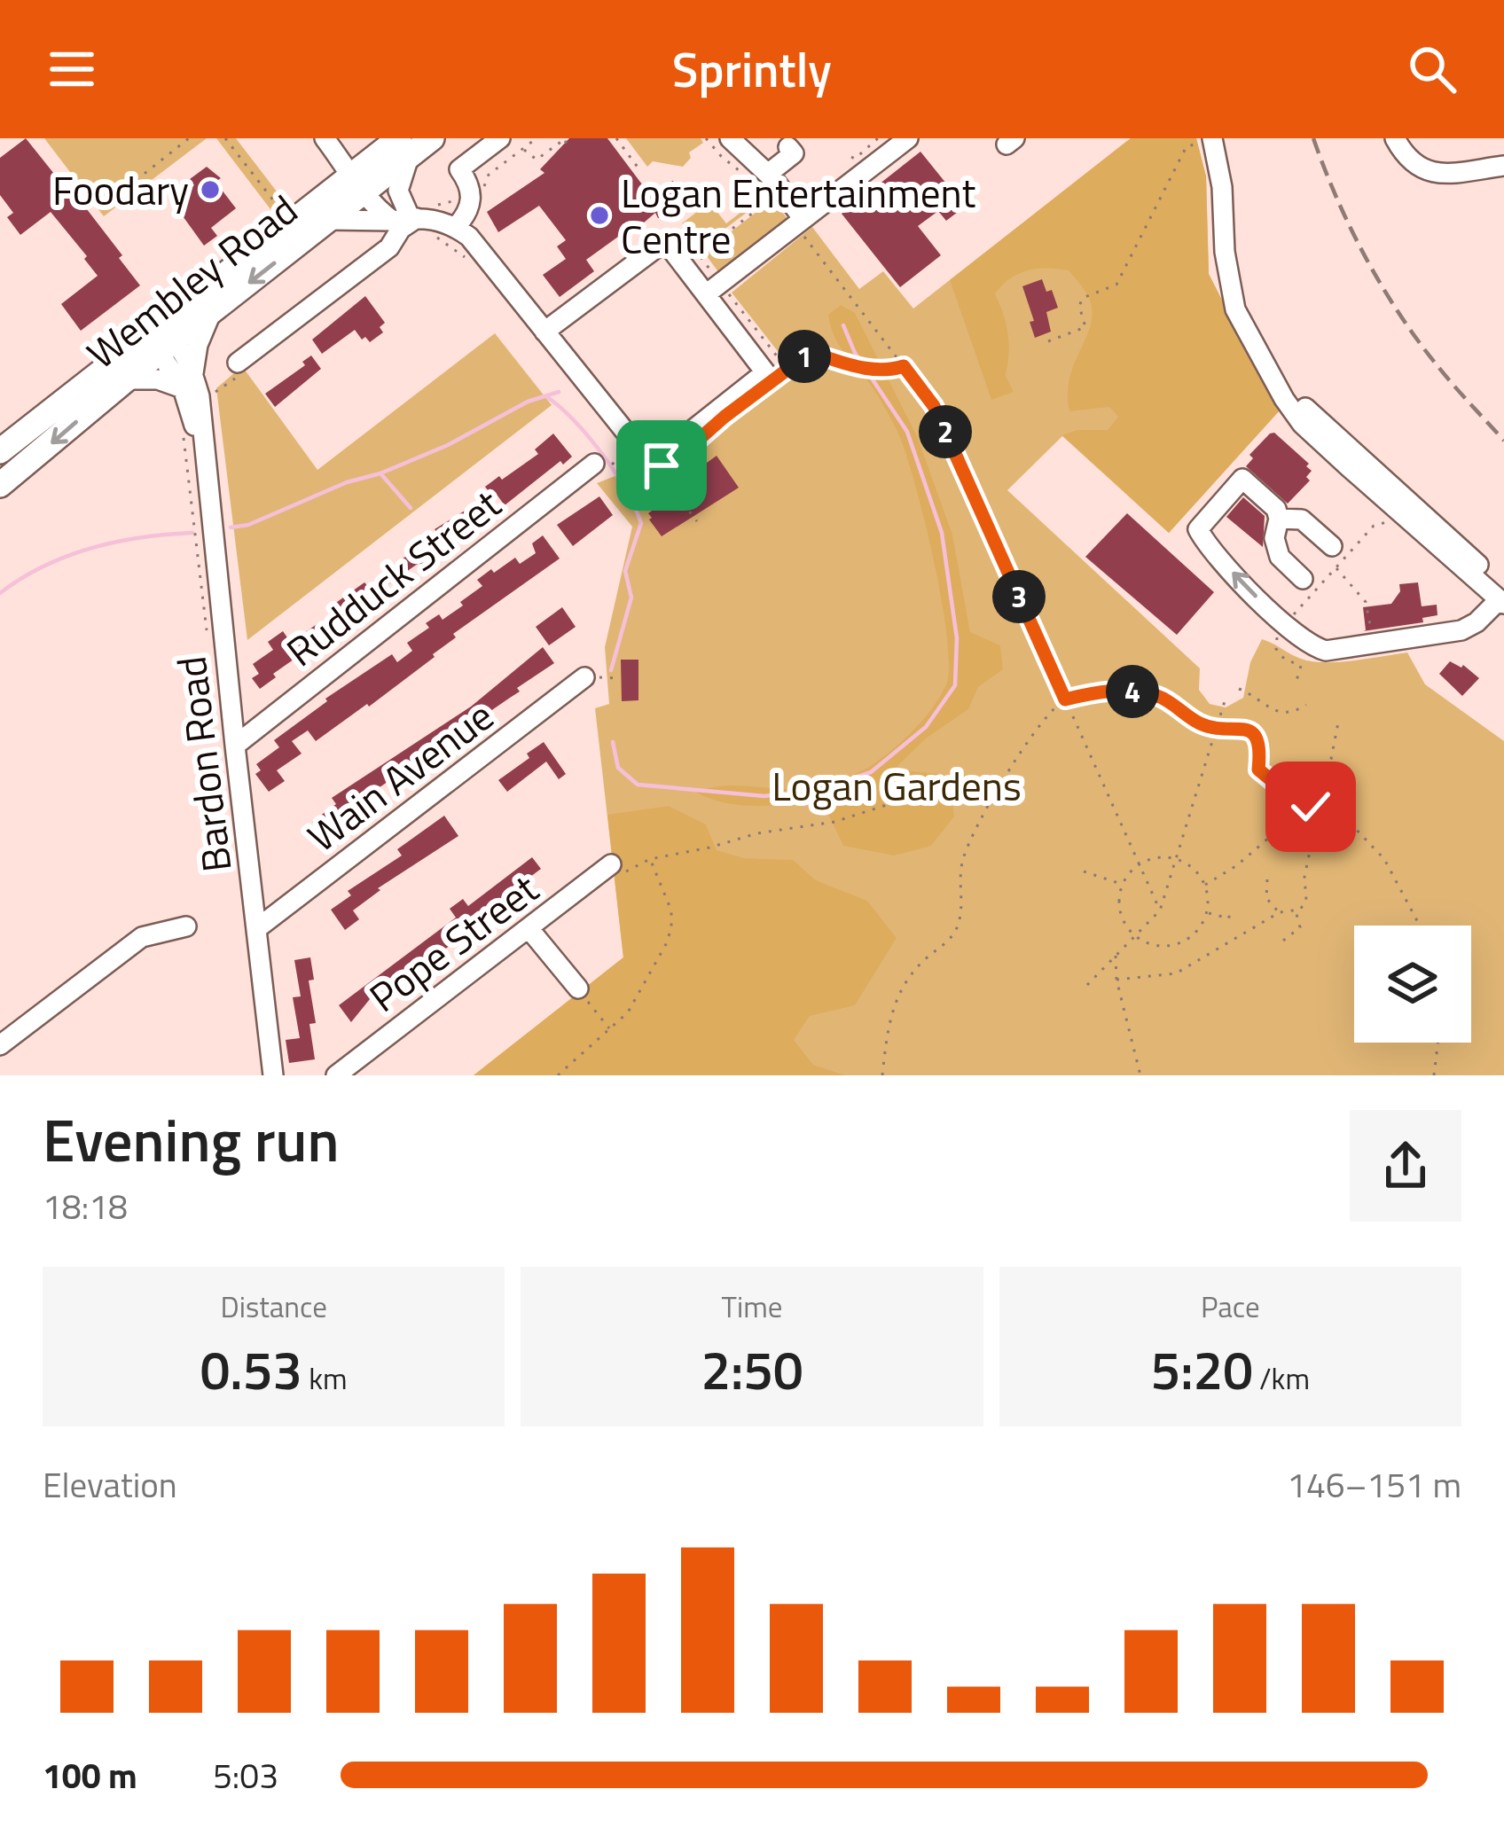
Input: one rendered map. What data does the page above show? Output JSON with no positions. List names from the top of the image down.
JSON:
{
  "streets": {
    "main road": ["Wembley Road"],
    "street": [
      "Rudduck Street",
      "Bardon Road",
      "Wain Avenue",
      "Pope Street"
    ]
  },
  "crossings": [
    ["Wembley Road", "Bardon Road"],
    ["Rudduck Street", "Bardon Road"],
    ["Bardon Road", "Wain Avenue"]
  ],
  "parks": ["Logan Gardens"],
  "places": ["Foodary", "Logan Entertainment Centre"],
  "page": {
    "header": "Sprintly",
    "pins": [
      "1",
      "2",
      "3",
      "4"
    ],
    "heading": ["Evening run", "18:18"],
    "stats": [
      ["Distance", "0.53 km"],
      ["Time", "2:50"],
      ["Pace", "5:20 /km"]
    ],
    "chart": ["Elevation", "146–151 m"],
    "list": [
      {
        "name": "100 m",
        "note": "5:03"
      }
    ]
  }
}
